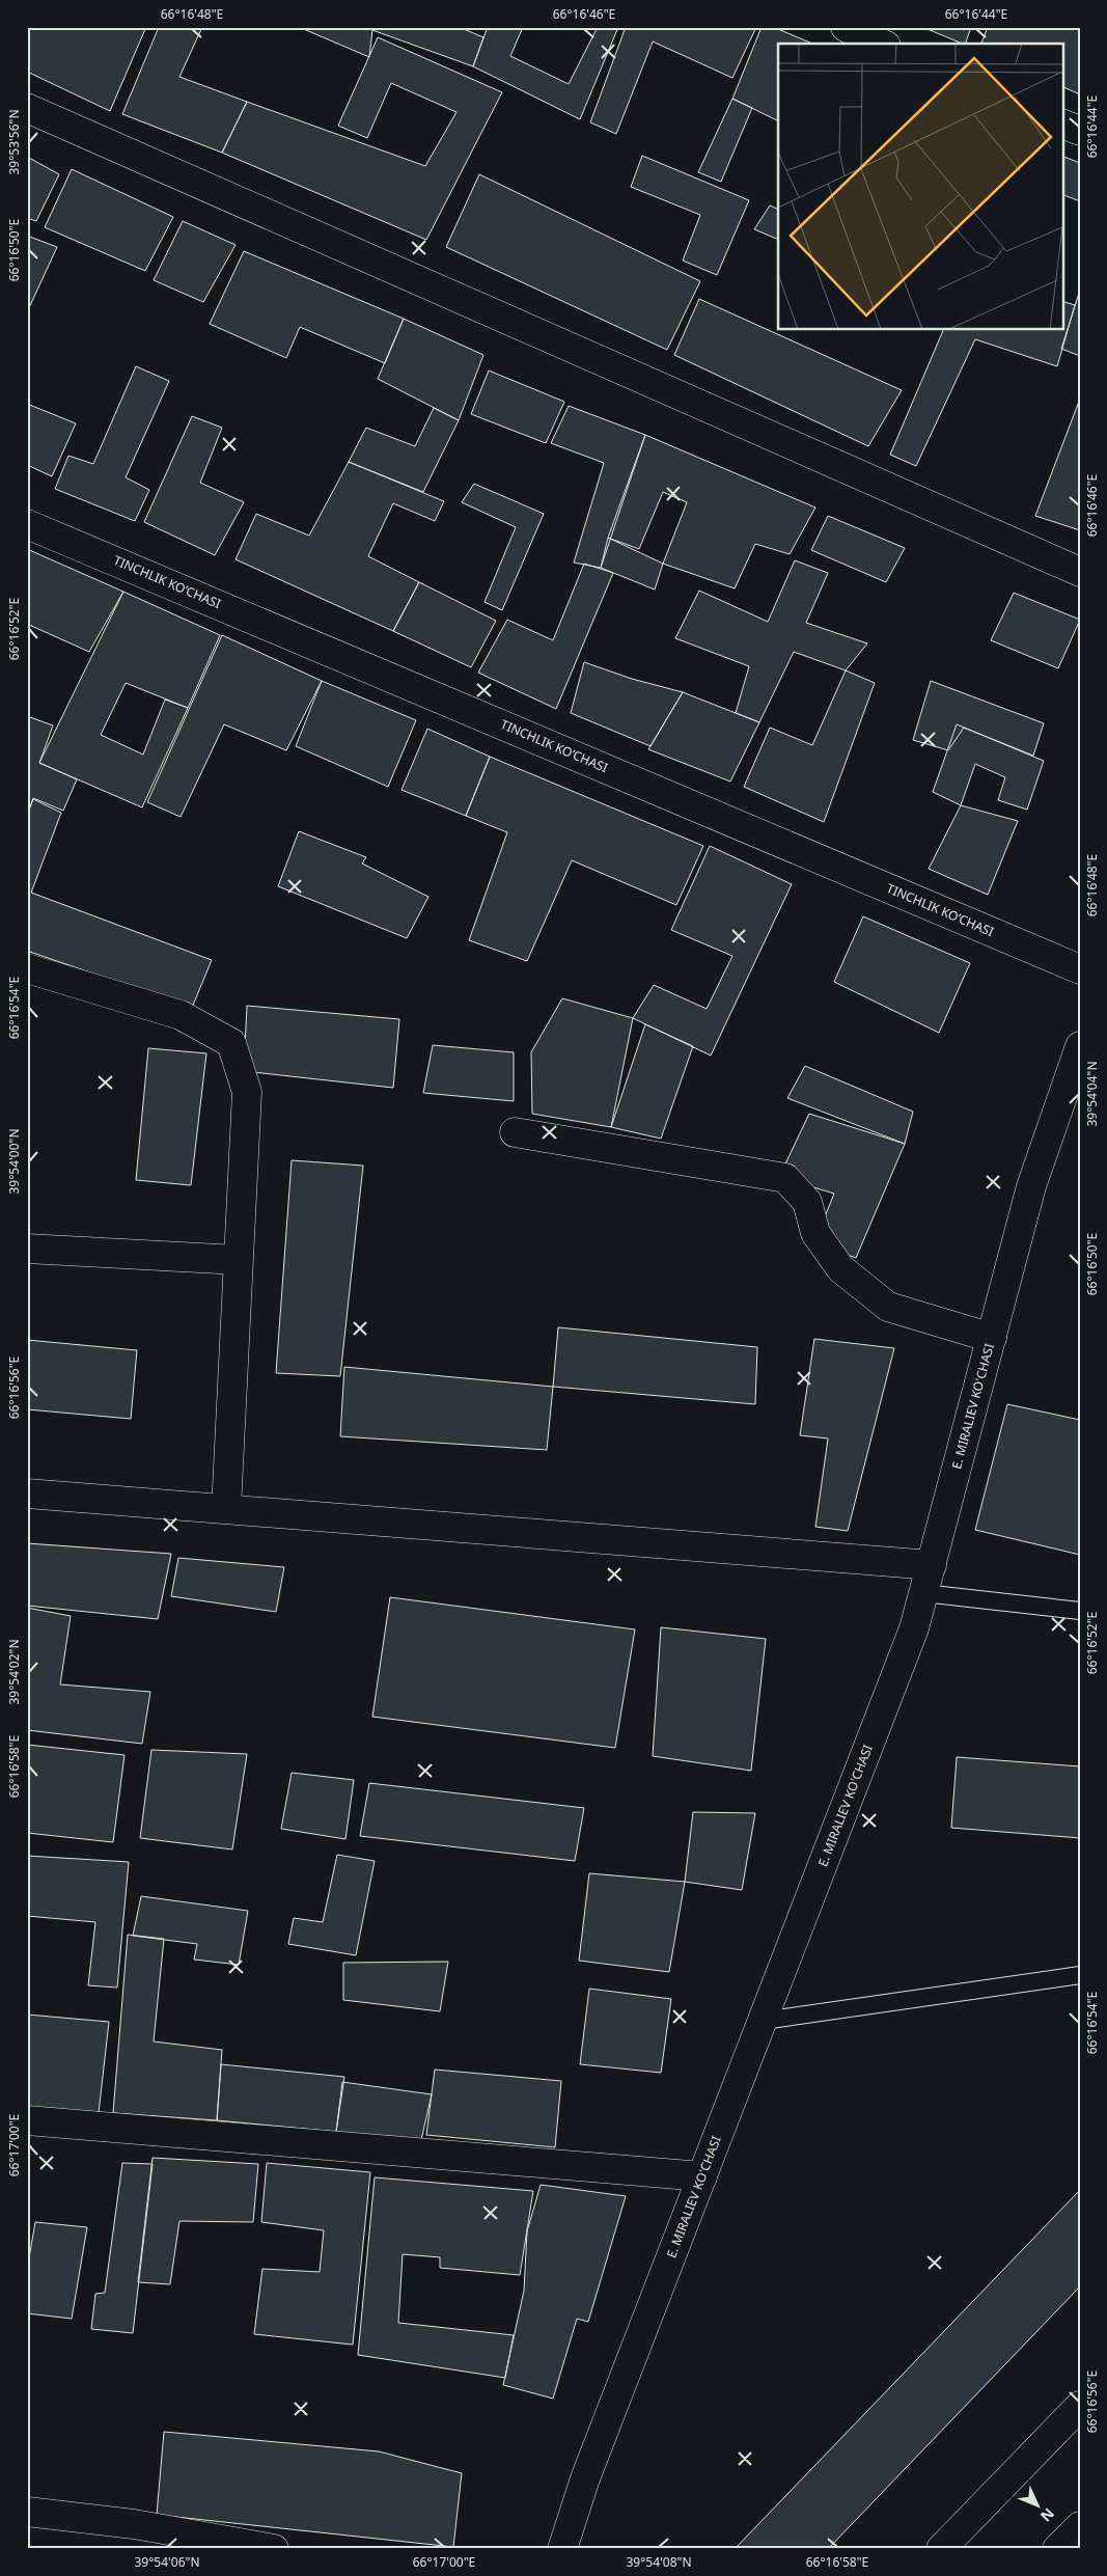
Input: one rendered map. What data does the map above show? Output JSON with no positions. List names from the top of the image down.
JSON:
{
  "streets": {
    "street": ["TINCHLIK KO’CHASI", "E. MIRALIEV KO'CHASI"]
  },
  "north": "bottom right",
  "coordinates": [
    "66°16'48\"E",
    "66°16'46\"E",
    "66°16'44\"E",
    "39°53'56\"N",
    "66°16'50\"E",
    "66°16'52\"E",
    "66°16'54\"E",
    "39°54'04\"N",
    "39°54'00\"N",
    "66°16'56\"E",
    "39°54'02\"N",
    "66°16'58\"E",
    "66°17'00\"E",
    "39°54'06\"N",
    "39°54'08\"N"
  ]
}
